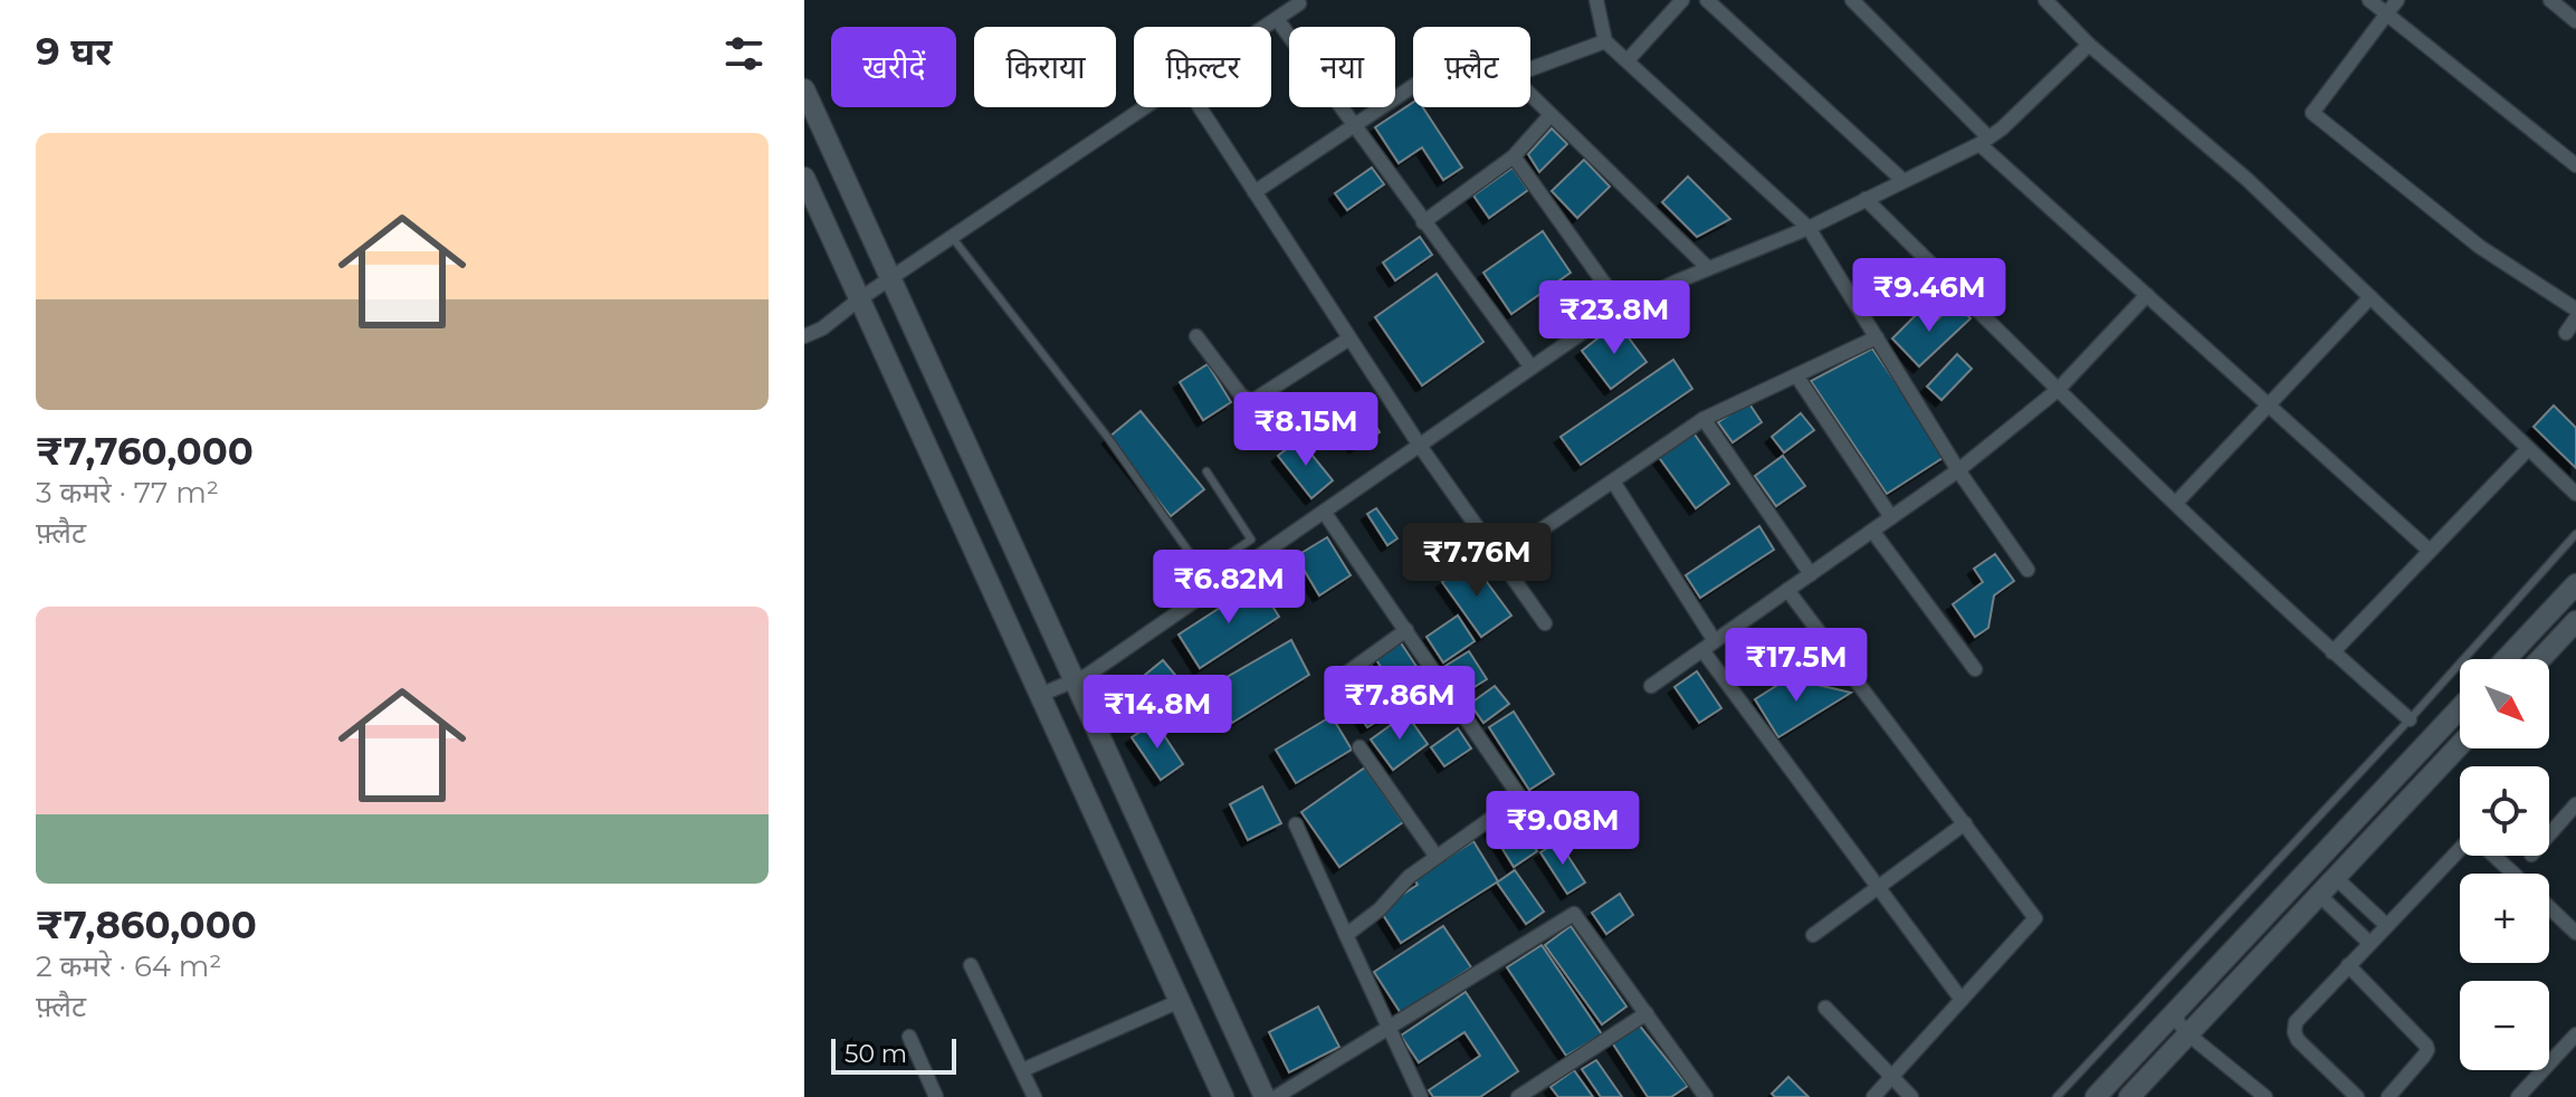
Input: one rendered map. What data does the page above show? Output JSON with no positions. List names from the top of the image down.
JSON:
{
  "scale_bar": "50 m",
  "north": "bottom right",
  "page": {
    "heading": "9 घर",
    "chip": [
      "खरीदें",
      "किराया",
      "फ़िल्टर",
      "नया",
      "फ़्लैट"
    ],
    "list": [
      {
        "name": "₹7,760,000",
        "note": "3 कमरे · 77 m² · फ़्लैट"
      },
      {
        "name": "₹7,860,000",
        "note": "2 कमरे · 64 m² · फ़्लैट"
      }
    ],
    "price": [
      "₹9.46M",
      "₹23.8M",
      "₹8.15M",
      "₹7.76M",
      "₹6.82M",
      "₹17.5M",
      "₹7.86M",
      "₹14.8M",
      "₹9.08M"
    ],
    "map_buttons": ["+", "−"],
    "scale": "50 m"
  }
}
